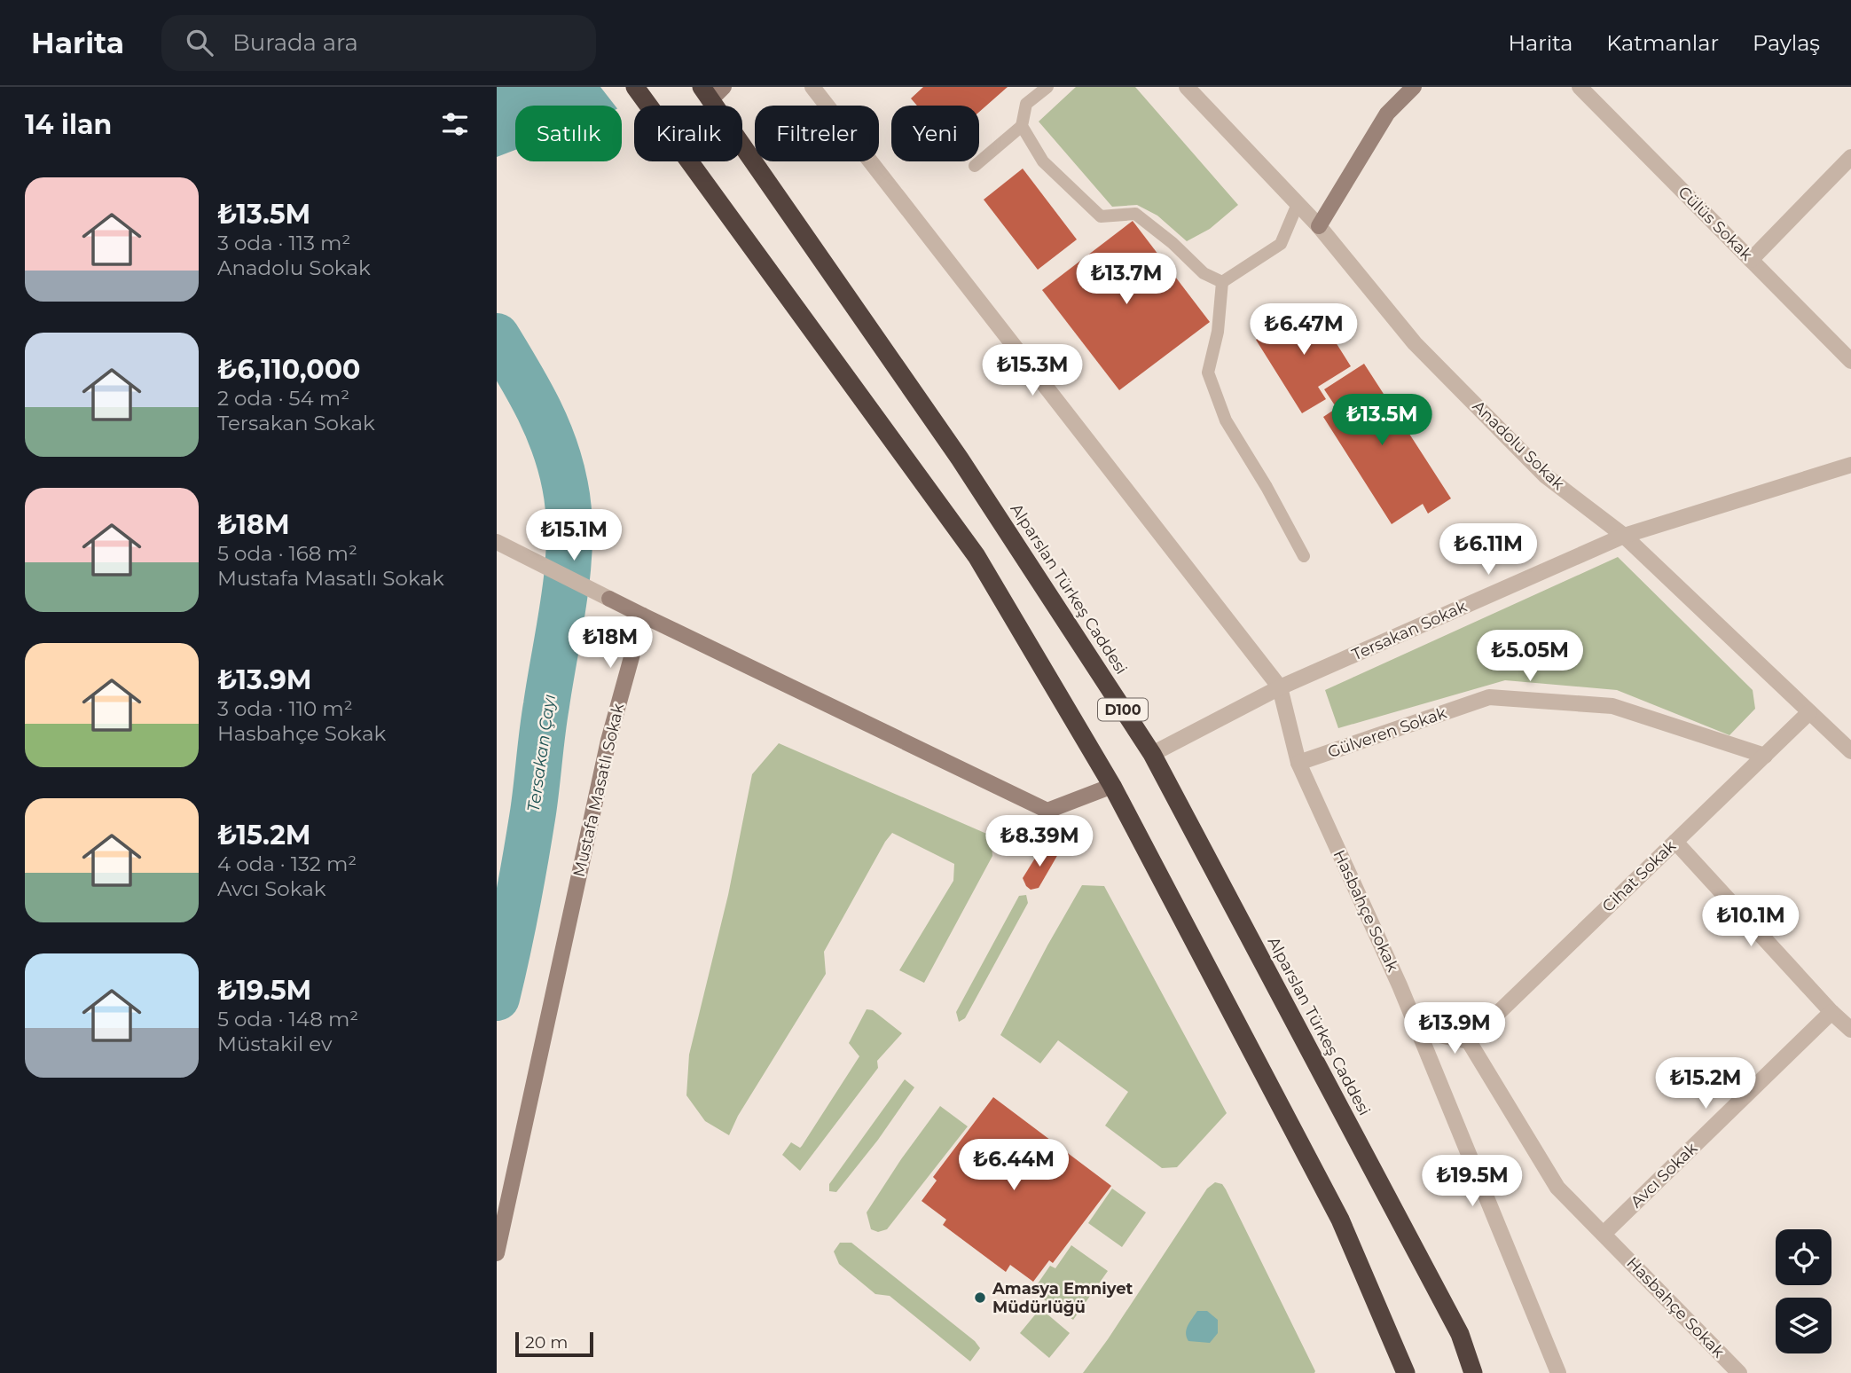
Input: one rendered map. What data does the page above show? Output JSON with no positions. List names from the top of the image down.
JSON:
{
  "streets": {
    "highway": ["Alparslan Türkeş Caddesi", "D100"],
    "street": [
      "Cülüs Sokak",
      "Anadolu Sokak",
      "Tersakan Sokak",
      "Gülveren Sokak",
      "Mustafa Masatlı Sokak",
      "Cihat Sokak",
      "Hasbahçe Sokak",
      "Avcı Sokak"
    ]
  },
  "crossings": [
    ["Anadolu Sokak", "Tersakan Sokak"],
    ["Anadolu Sokak", "Cihat Sokak"],
    ["Alparslan Türkeş Caddesi", "Tersakan Sokak"],
    ["Tersakan Sokak", "Hasbahçe Sokak"],
    ["Gülveren Sokak", "Cihat Sokak"],
    ["Gülveren Sokak", "Hasbahçe Sokak"],
    ["Cihat Sokak", "Hasbahçe Sokak"],
    ["Hasbahçe Sokak", "Avcı Sokak"]
  ],
  "water": ["Tersakan Çayı"],
  "places": ["Amasya Emniyet Müdürlüğü"],
  "scale_bar": "20 m",
  "page": {
    "header": "Harita",
    "search": "Burada ara",
    "nav": ["Harita", "Katmanlar", "Paylaş"],
    "heading": "14 ilan",
    "chip": [
      "Satılık",
      "Kiralık",
      "Filtreler",
      "Yeni"
    ],
    "list": [
      {
        "name": "₺13.5M",
        "note": "3 oda · 113 m² · Anadolu Sokak"
      },
      {
        "name": "₺6,110,000",
        "note": "2 oda · 54 m² · Tersakan Sokak"
      },
      {
        "name": "₺18M",
        "note": "5 oda · 168 m² · Mustafa Masatlı Sokak"
      },
      {
        "name": "₺13.9M",
        "note": "3 oda · 110 m² · Hasbahçe Sokak"
      },
      {
        "name": "₺15.2M",
        "note": "4 oda · 132 m² · Avcı Sokak"
      },
      {
        "name": "₺19.5M",
        "note": "5 oda · 148 m² · Müstakil ev"
      }
    ],
    "price": [
      "₺13.7M",
      "₺6.47M",
      "₺15.3M",
      "₺13.5M",
      "₺15.1M",
      "₺6.11M",
      "₺18M",
      "₺5.05M",
      "₺8.39M",
      "₺10.1M",
      "₺13.9M",
      "₺15.2M",
      "₺6.44M",
      "₺19.5M"
    ],
    "scale": "20 m"
  }
}
